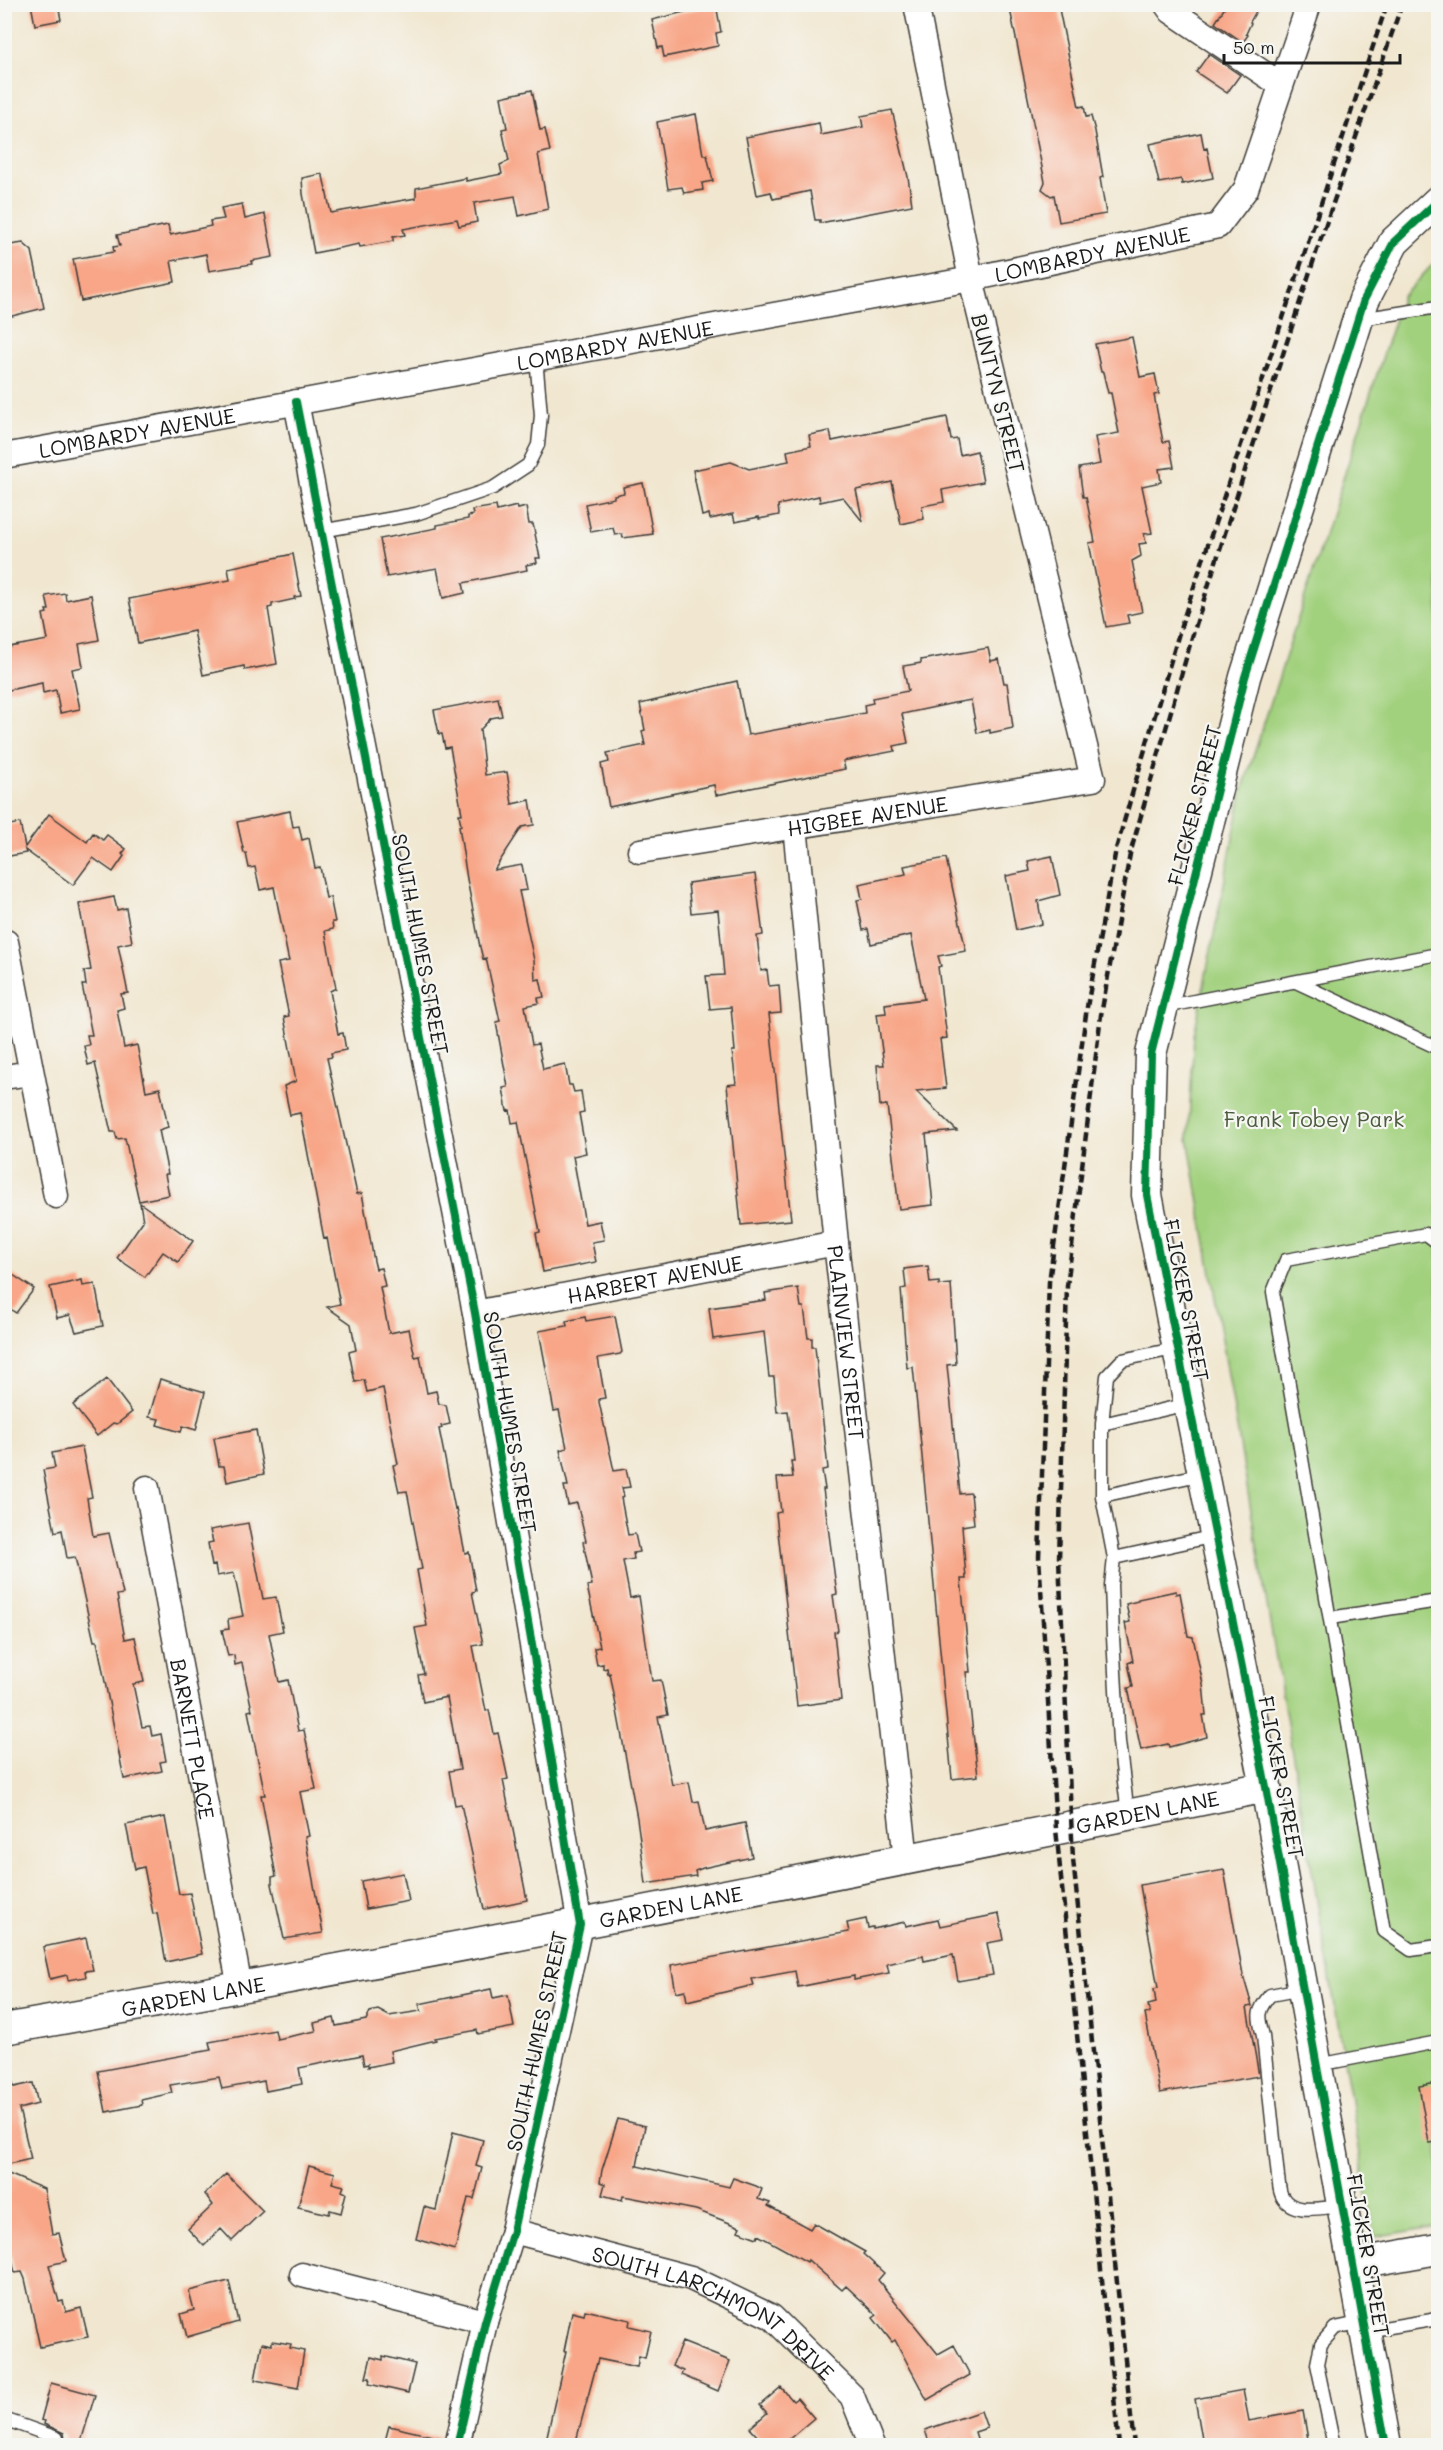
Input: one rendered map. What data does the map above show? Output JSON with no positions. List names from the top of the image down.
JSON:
{
  "streets": {
    "street": [
      "LOMBARDY AVENUE",
      "BUNTYN STREET",
      "FLICKER STREET",
      "HIGBEE AVENUE",
      "SOUTH HUMES STREET",
      "HARBERT AVENUE",
      "PLAINVIEW STREET",
      "BARNETT PLACE",
      "GARDEN LANE",
      "SOUTH LARCHMONT DRIVE"
    ]
  },
  "crossings": [
    ["LOMBARDY AVENUE", "BUNTYN STREET"],
    ["LOMBARDY AVENUE", "SOUTH HUMES STREET"],
    ["BUNTYN STREET", "HIGBEE AVENUE"],
    ["FLICKER STREET", "GARDEN LANE"],
    ["HIGBEE AVENUE", "PLAINVIEW STREET"],
    ["SOUTH HUMES STREET", "HARBERT AVENUE"],
    ["SOUTH HUMES STREET", "GARDEN LANE"],
    ["SOUTH HUMES STREET", "SOUTH LARCHMONT DRIVE"],
    ["HARBERT AVENUE", "PLAINVIEW STREET"],
    ["PLAINVIEW STREET", "GARDEN LANE"],
    ["BARNETT PLACE", "GARDEN LANE"]
  ],
  "parks": ["Frank Tobey Park"],
  "scale_bar": "50 m"
}
